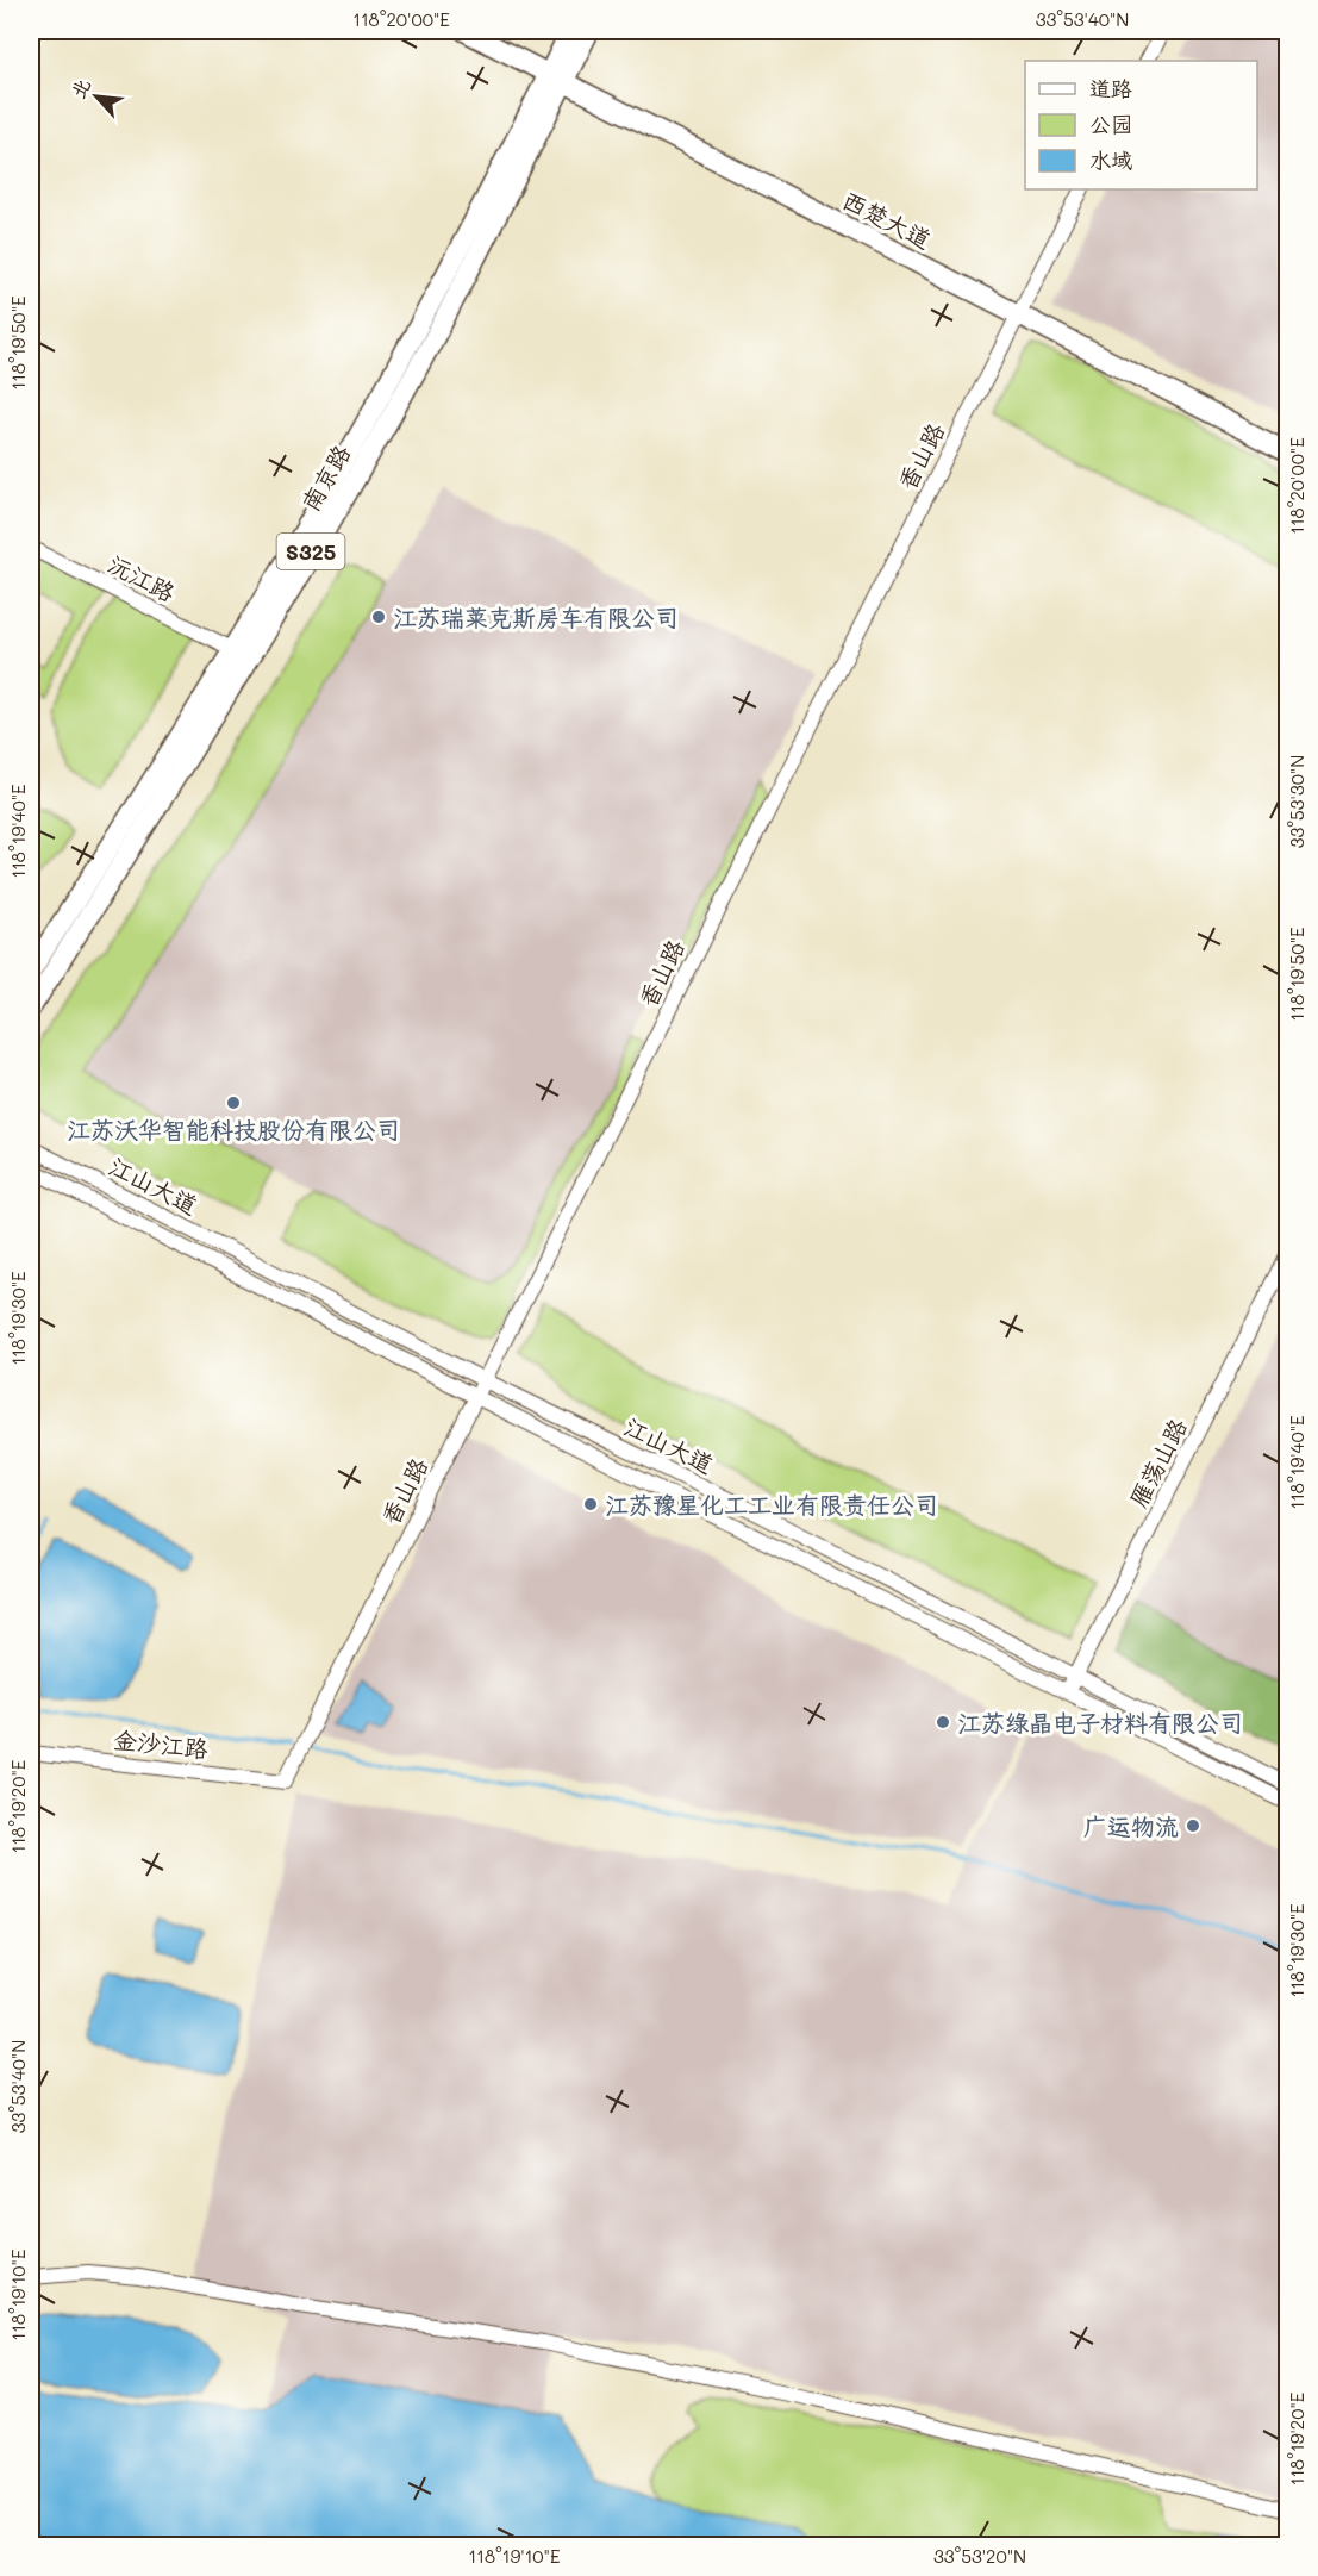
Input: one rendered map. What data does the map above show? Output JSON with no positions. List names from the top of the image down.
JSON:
{
  "streets": {
    "main road": ["西楚大道", "南京路", "S325"],
    "street": [
      "香山路",
      "沅江路",
      "江山大道",
      "雁荡山路",
      "金沙江路"
    ]
  },
  "crossings": [
    ["西楚大道", "香山路"],
    ["西楚大道", "南京路"],
    ["香山路", "江山大道"],
    ["香山路", "金沙江路"],
    ["南京路", "沅江路"],
    ["江山大道", "雁荡山路"]
  ],
  "places": [
    "江苏瑞莱克斯房车有限公司",
    "江苏沃华智能科技股份有限公司",
    "江苏豫星化工工业有限责任公司",
    "江苏绿晶电子材料有限公司",
    "广运物流"
  ],
  "legend": ["道路", "公园", "水域"],
  "north": "top left",
  "coordinates": [
    "118°20'00\"E",
    "33°53'40\"N",
    "118°19'50\"E",
    "33°53'30\"N",
    "118°19'40\"E",
    "118°19'30\"E",
    "118°19'20\"E",
    "118°19'10\"E",
    "33°53'20\"N"
  ]
}
